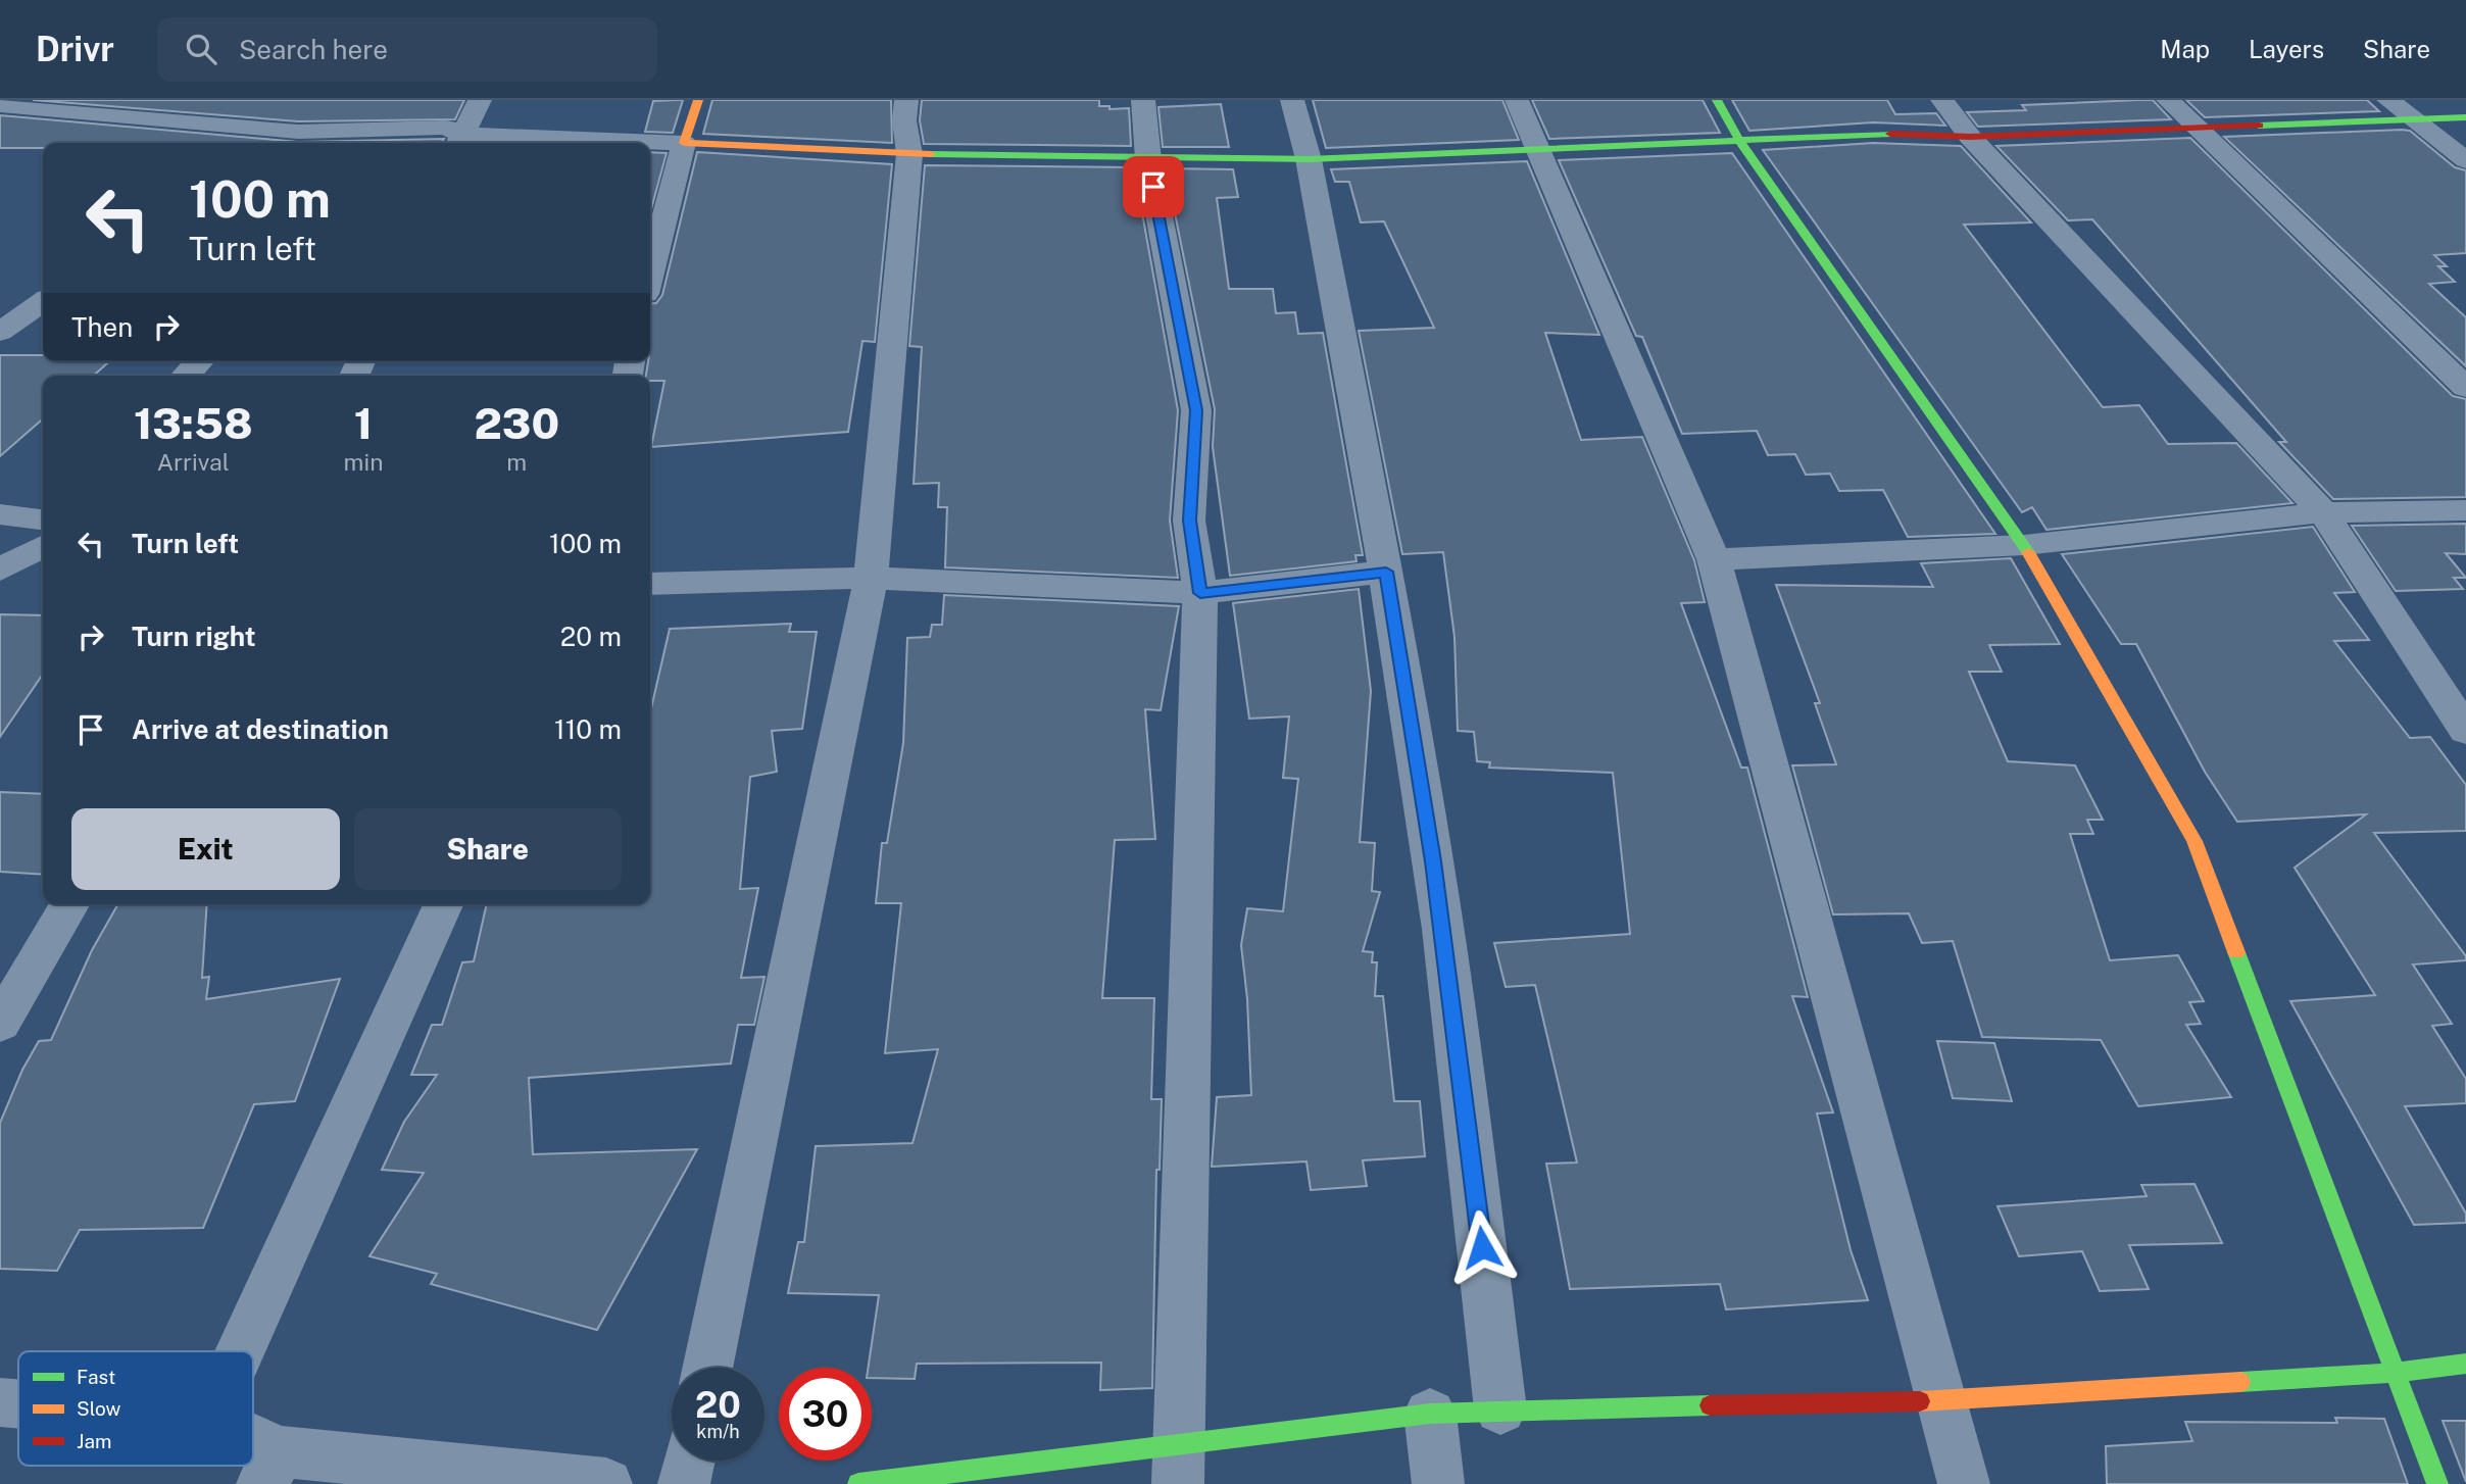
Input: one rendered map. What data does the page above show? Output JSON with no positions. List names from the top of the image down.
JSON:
{
  "legend": ["Fast", "Slow", "Jam"],
  "page": {
    "header": "Drivr",
    "search": "Search here",
    "nav": ["Map", "Layers", "Share"],
    "turn": ["100 m", "Turn left"],
    "then": "Then",
    "eta": [
      "13:58",
      "Arrival",
      "1",
      "min",
      "230",
      "m"
    ],
    "list": [
      {
        "name": "Turn left",
        "value": "100 m"
      },
      {
        "name": "Turn right",
        "value": "20 m"
      },
      {
        "name": "Arrive at destination",
        "value": "110 m"
      }
    ],
    "buttons": ["Exit", "Share"],
    "speed": "20 km/h",
    "limit": "30"
  }
}
